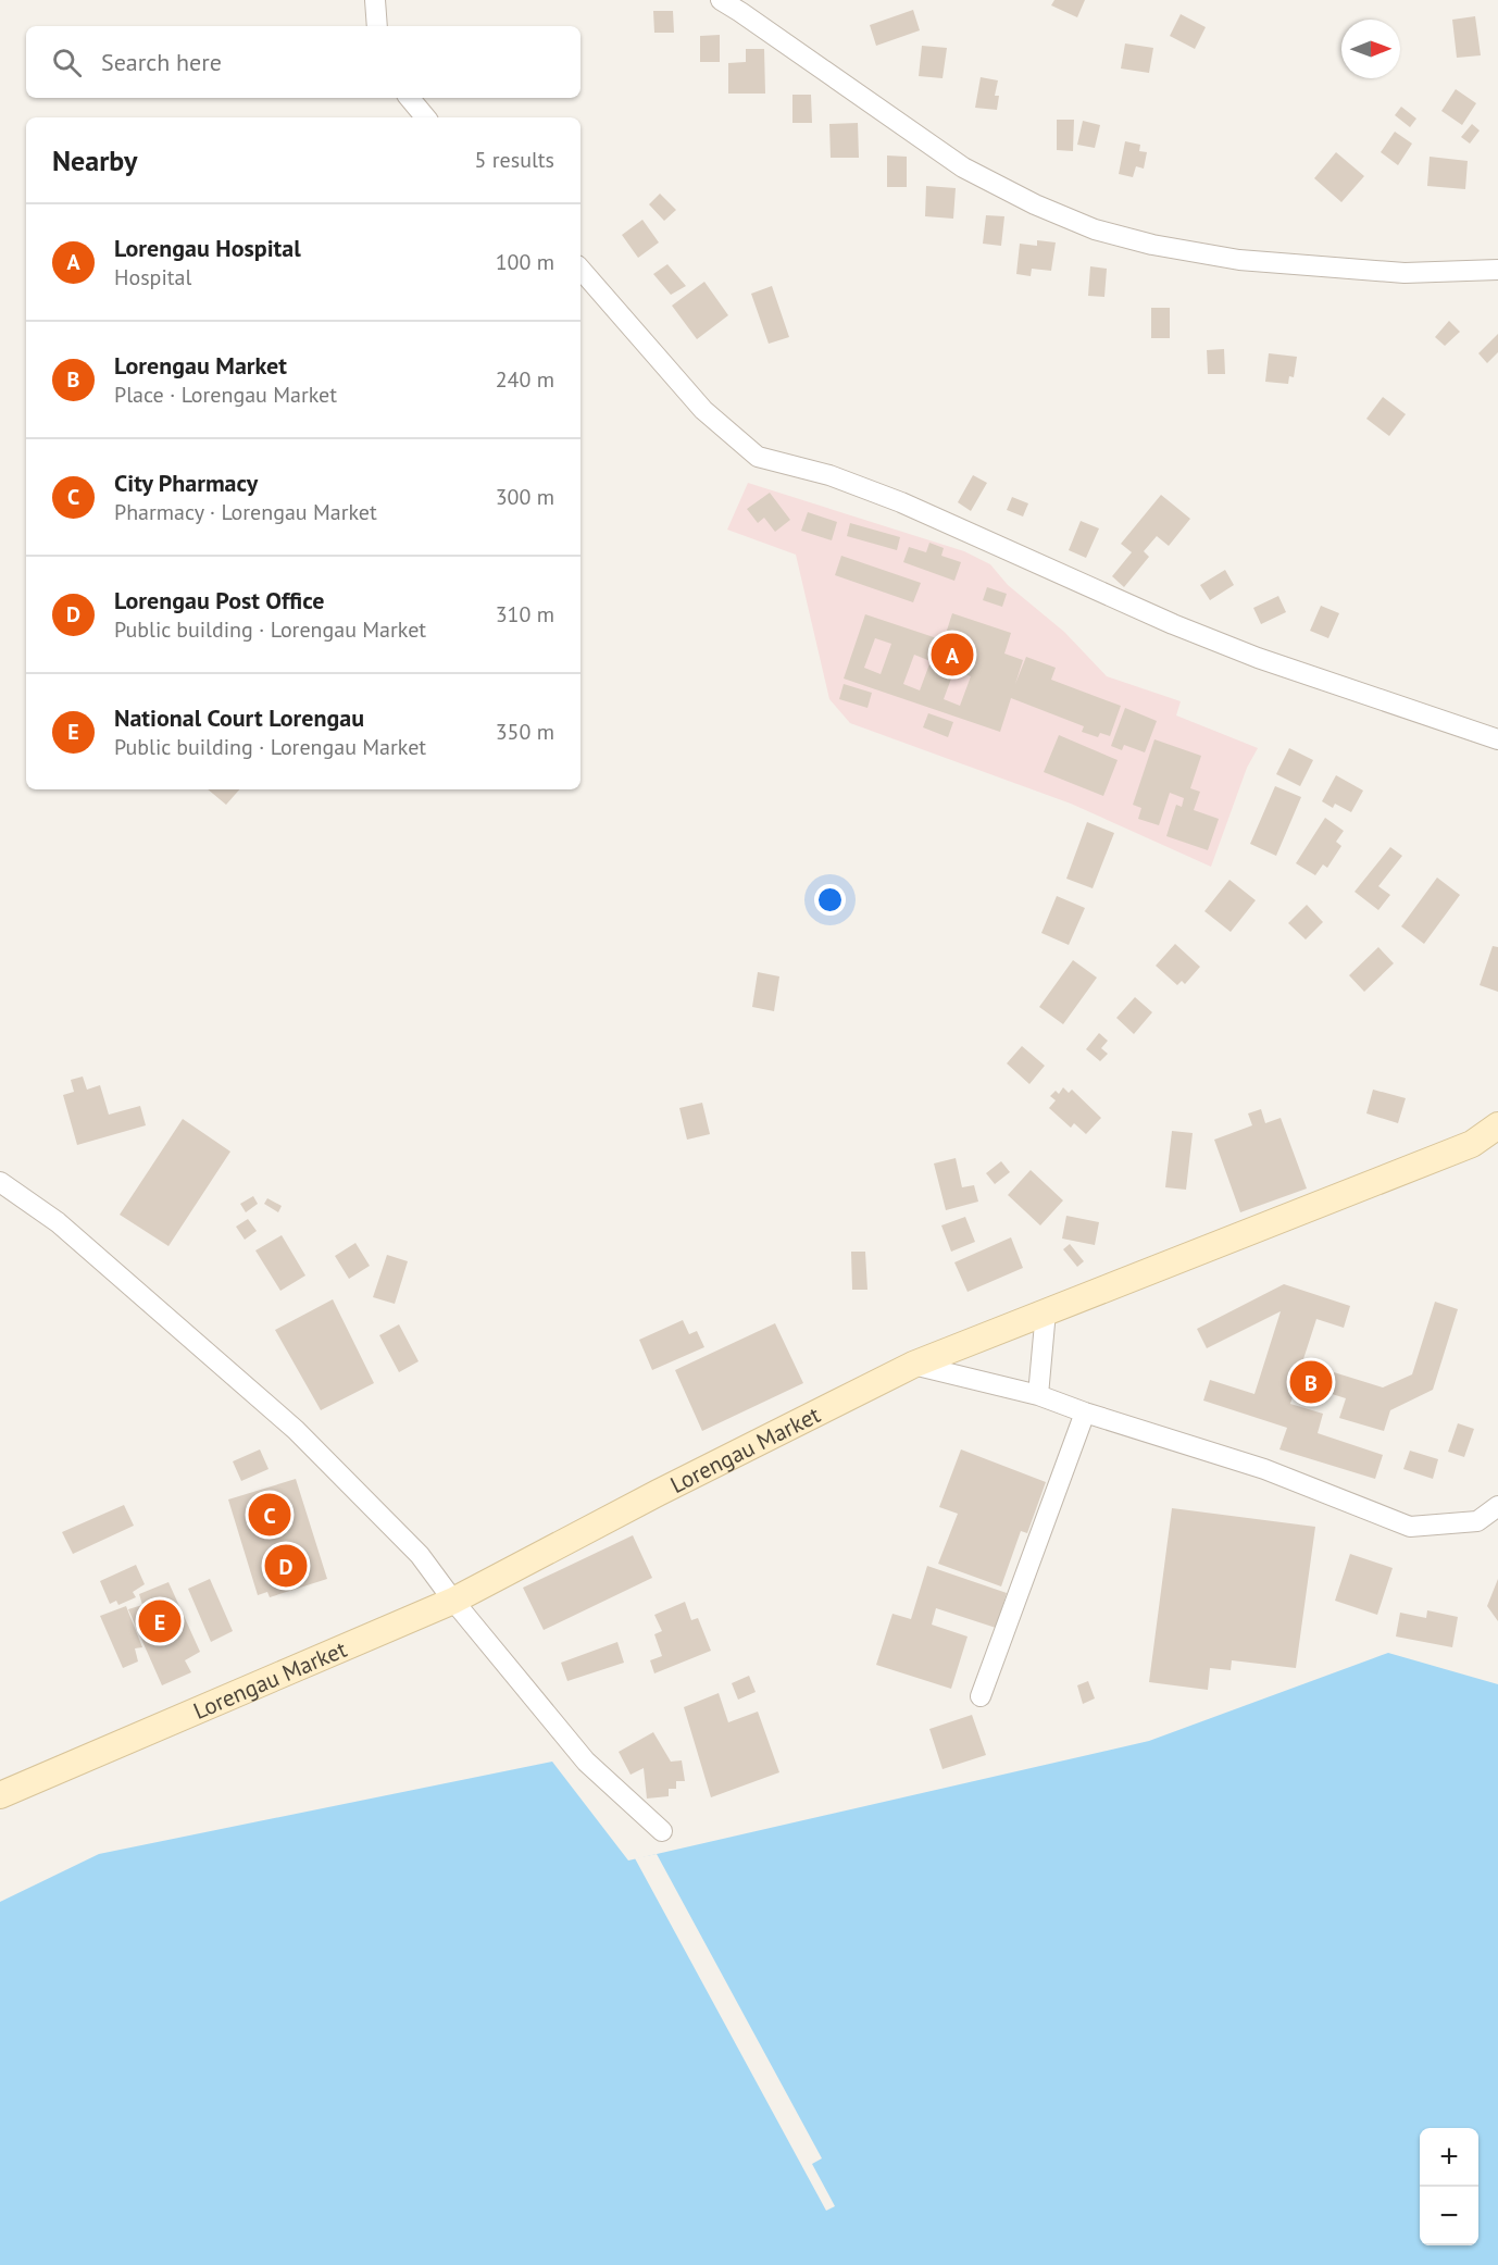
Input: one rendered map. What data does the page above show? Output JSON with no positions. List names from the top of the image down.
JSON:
{
  "streets": {
    "main road": ["Lorengau Market"]
  },
  "north": "right",
  "page": {
    "search": "Search here",
    "heading": ["Nearby", "5 results"],
    "list": [
      {
        "mark": "A",
        "name": "Lorengau Hospital",
        "note": "Hospital",
        "value": "100 m"
      },
      {
        "mark": "B",
        "name": "Lorengau Market",
        "note": "Place · Lorengau Market",
        "value": "240 m"
      },
      {
        "mark": "C",
        "name": "City Pharmacy",
        "note": "Pharmacy · Lorengau Market",
        "value": "300 m"
      },
      {
        "mark": "D",
        "name": "Lorengau Post Office",
        "note": "Public building · Lorengau Market",
        "value": "310 m"
      },
      {
        "mark": "E",
        "name": "National Court Lorengau",
        "note": "Public building · Lorengau Market",
        "value": "350 m"
      }
    ],
    "pins": [
      "A",
      "B",
      "C",
      "D",
      "E"
    ],
    "map_buttons": ["+", "−"]
  }
}
